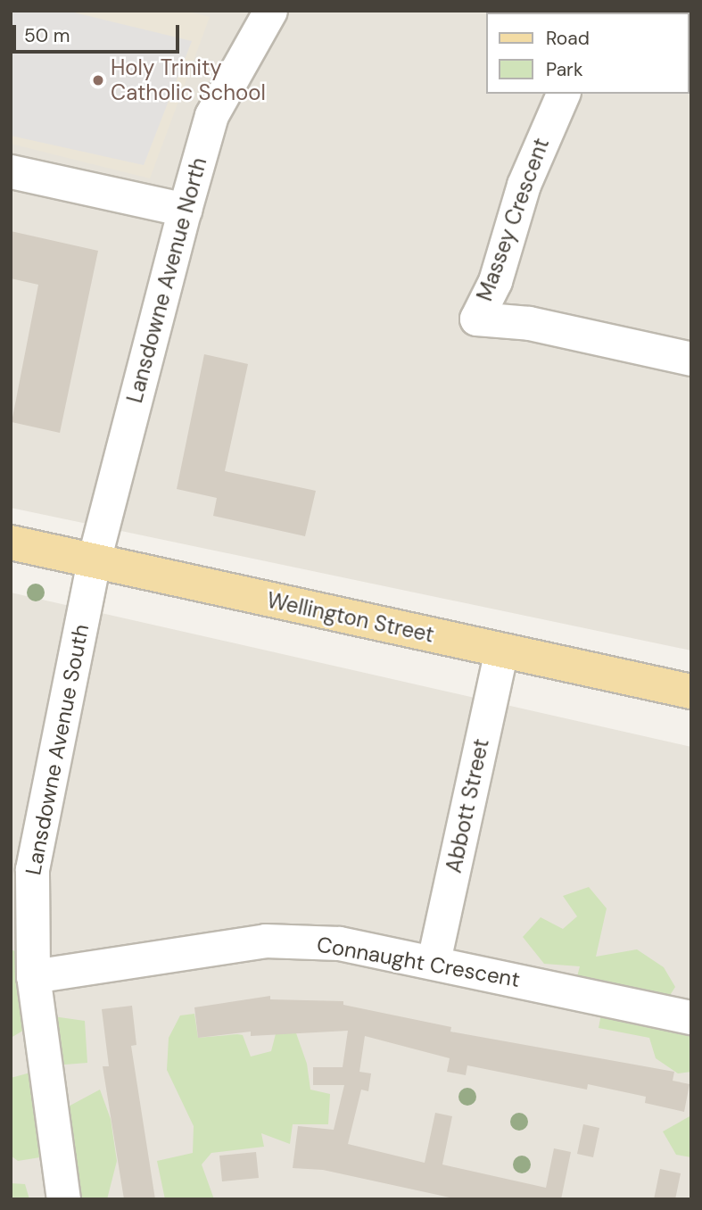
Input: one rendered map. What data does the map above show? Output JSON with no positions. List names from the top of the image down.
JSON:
{
  "streets": {
    "main road": ["Wellington Street"],
    "street": [
      "Massey Crescent",
      "Lansdowne Avenue North",
      "Lansdowne Avenue South",
      "Abbott Street",
      "Connaught Crescent"
    ]
  },
  "crossings": [
    ["Lansdowne Avenue North", "Wellington Street"],
    ["Lansdowne Avenue North", "Lansdowne Avenue South"],
    ["Wellington Street", "Lansdowne Avenue South"],
    ["Wellington Street", "Abbott Street"],
    ["Lansdowne Avenue South", "Connaught Crescent"],
    ["Abbott Street", "Connaught Crescent"]
  ],
  "places": ["Holy Trinity Catholic School"],
  "legend": ["Road", "Park"],
  "scale_bar": "50 m"
}
